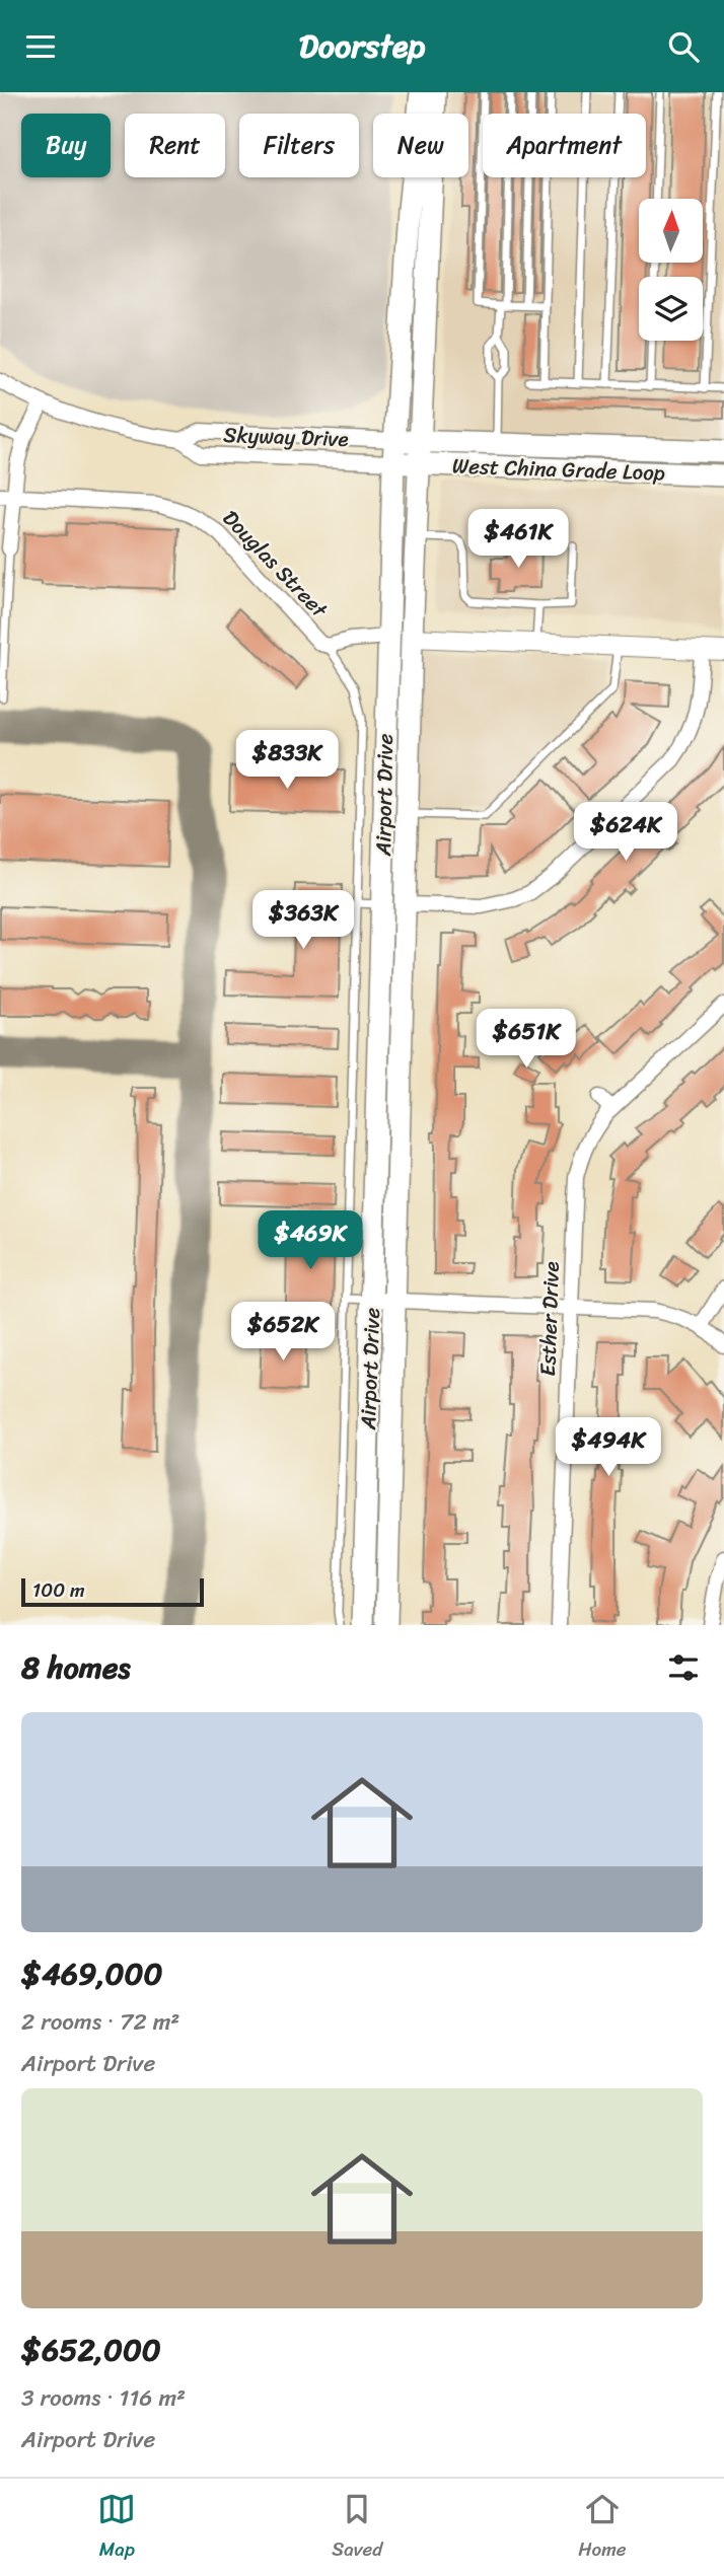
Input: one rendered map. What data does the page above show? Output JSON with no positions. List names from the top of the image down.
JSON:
{
  "streets": {
    "main road": ["West China Grade Loop", "Airport Drive"],
    "street": ["Skyway Drive", "Douglas Street", "Esther Drive"]
  },
  "crossings": [
    ["Skyway Drive", "West China Grade Loop"],
    ["Skyway Drive", "Airport Drive"],
    ["West China Grade Loop", "Airport Drive"],
    ["Douglas Street", "Airport Drive"]
  ],
  "scale_bar": "100 m",
  "north": "top",
  "page": {
    "header": "Doorstep",
    "chip": [
      "Buy",
      "Rent",
      "Filters",
      "New",
      "Apartment"
    ],
    "price": [
      "$461K",
      "$833K",
      "$624K",
      "$363K",
      "$651K",
      "$469K",
      "$652K",
      "$494K"
    ],
    "scale": "100 m",
    "heading": "8 homes",
    "list": [
      {
        "name": "$469,000",
        "note": "2 rooms · 72 m² · Airport Drive"
      },
      {
        "name": "$652,000",
        "note": "3 rooms · 116 m² · Airport Drive"
      }
    ],
    "tabs": ["Map", "Saved", "Home"]
  }
}
